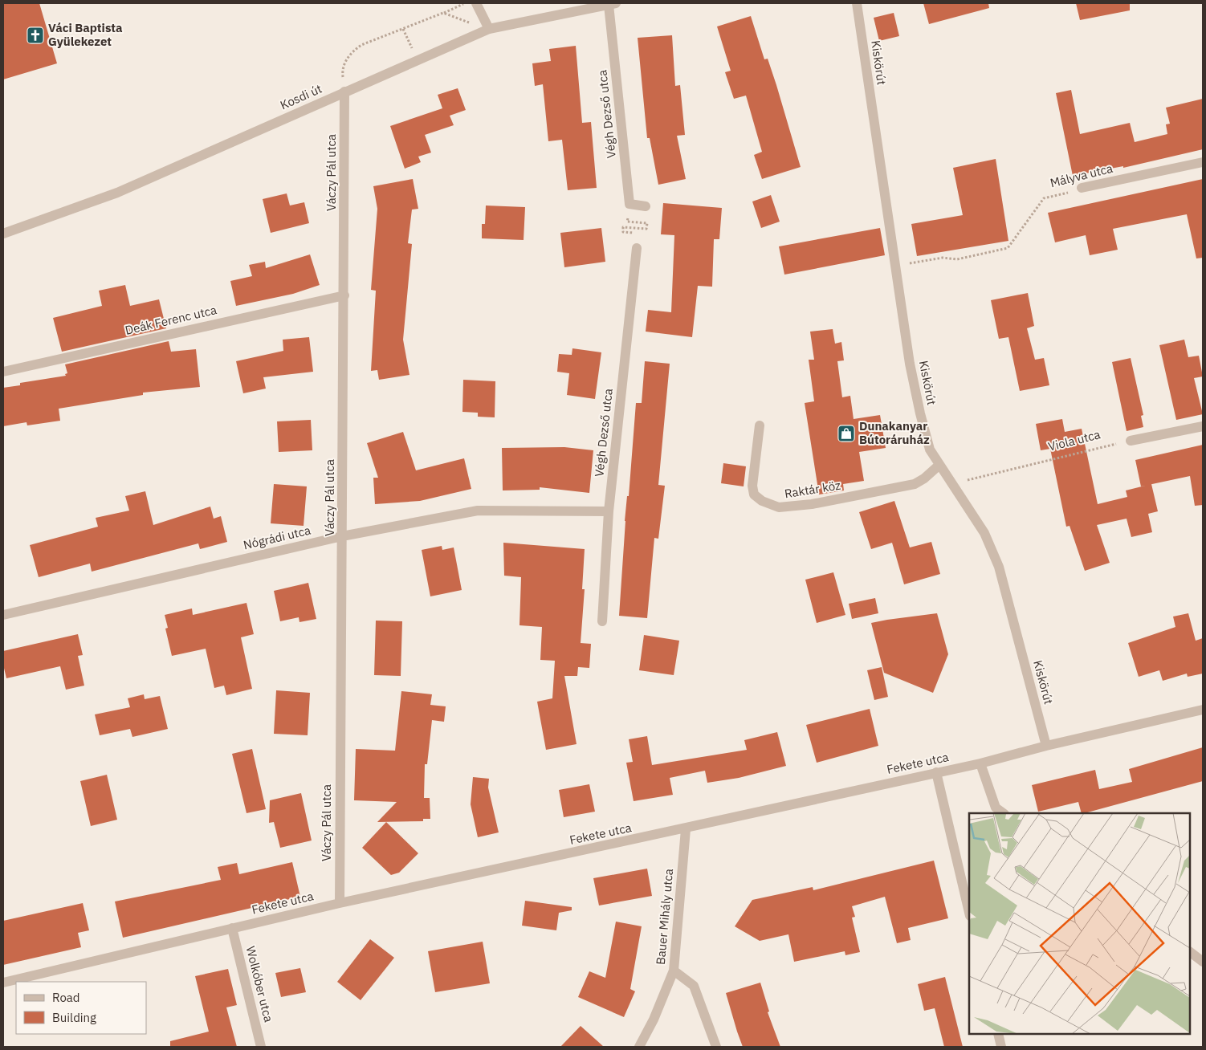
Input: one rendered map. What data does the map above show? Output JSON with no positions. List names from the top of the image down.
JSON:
{
  "streets": {
    "street": [
      "Kiskörút",
      "Kosdi út",
      "Végh Dezső utca",
      "Váczy Pál utca",
      "Mályva utca",
      "Deák Ferenc utca",
      "Raktár köz",
      "Nógrádi utca",
      "Fekete utca",
      "Bauer Mihály utca",
      "Wolkóber utca"
    ],
    "path": ["Viola utca"]
  },
  "crossings": [
    ["Kiskörút", "Mályva utca"],
    ["Kiskörút", "Viola utca"],
    ["Kiskörút", "Raktár köz"],
    ["Kiskörút", "Fekete utca"],
    ["Kosdi út", "Végh Dezső utca"],
    ["Kosdi út", "Váczy Pál utca"],
    ["Végh Dezső utca", "Nógrádi utca"],
    ["Váczy Pál utca", "Deák Ferenc utca"],
    ["Váczy Pál utca", "Nógrádi utca"],
    ["Váczy Pál utca", "Fekete utca"],
    ["Fekete utca", "Bauer Mihály utca"],
    ["Fekete utca", "Wolkóber utca"]
  ],
  "places": {
    "church": ["Váci Baptista Gyülekezet"],
    "shop": ["Dunakanyar Bútoráruház"]
  },
  "legend": ["Road", "Building"]
}
